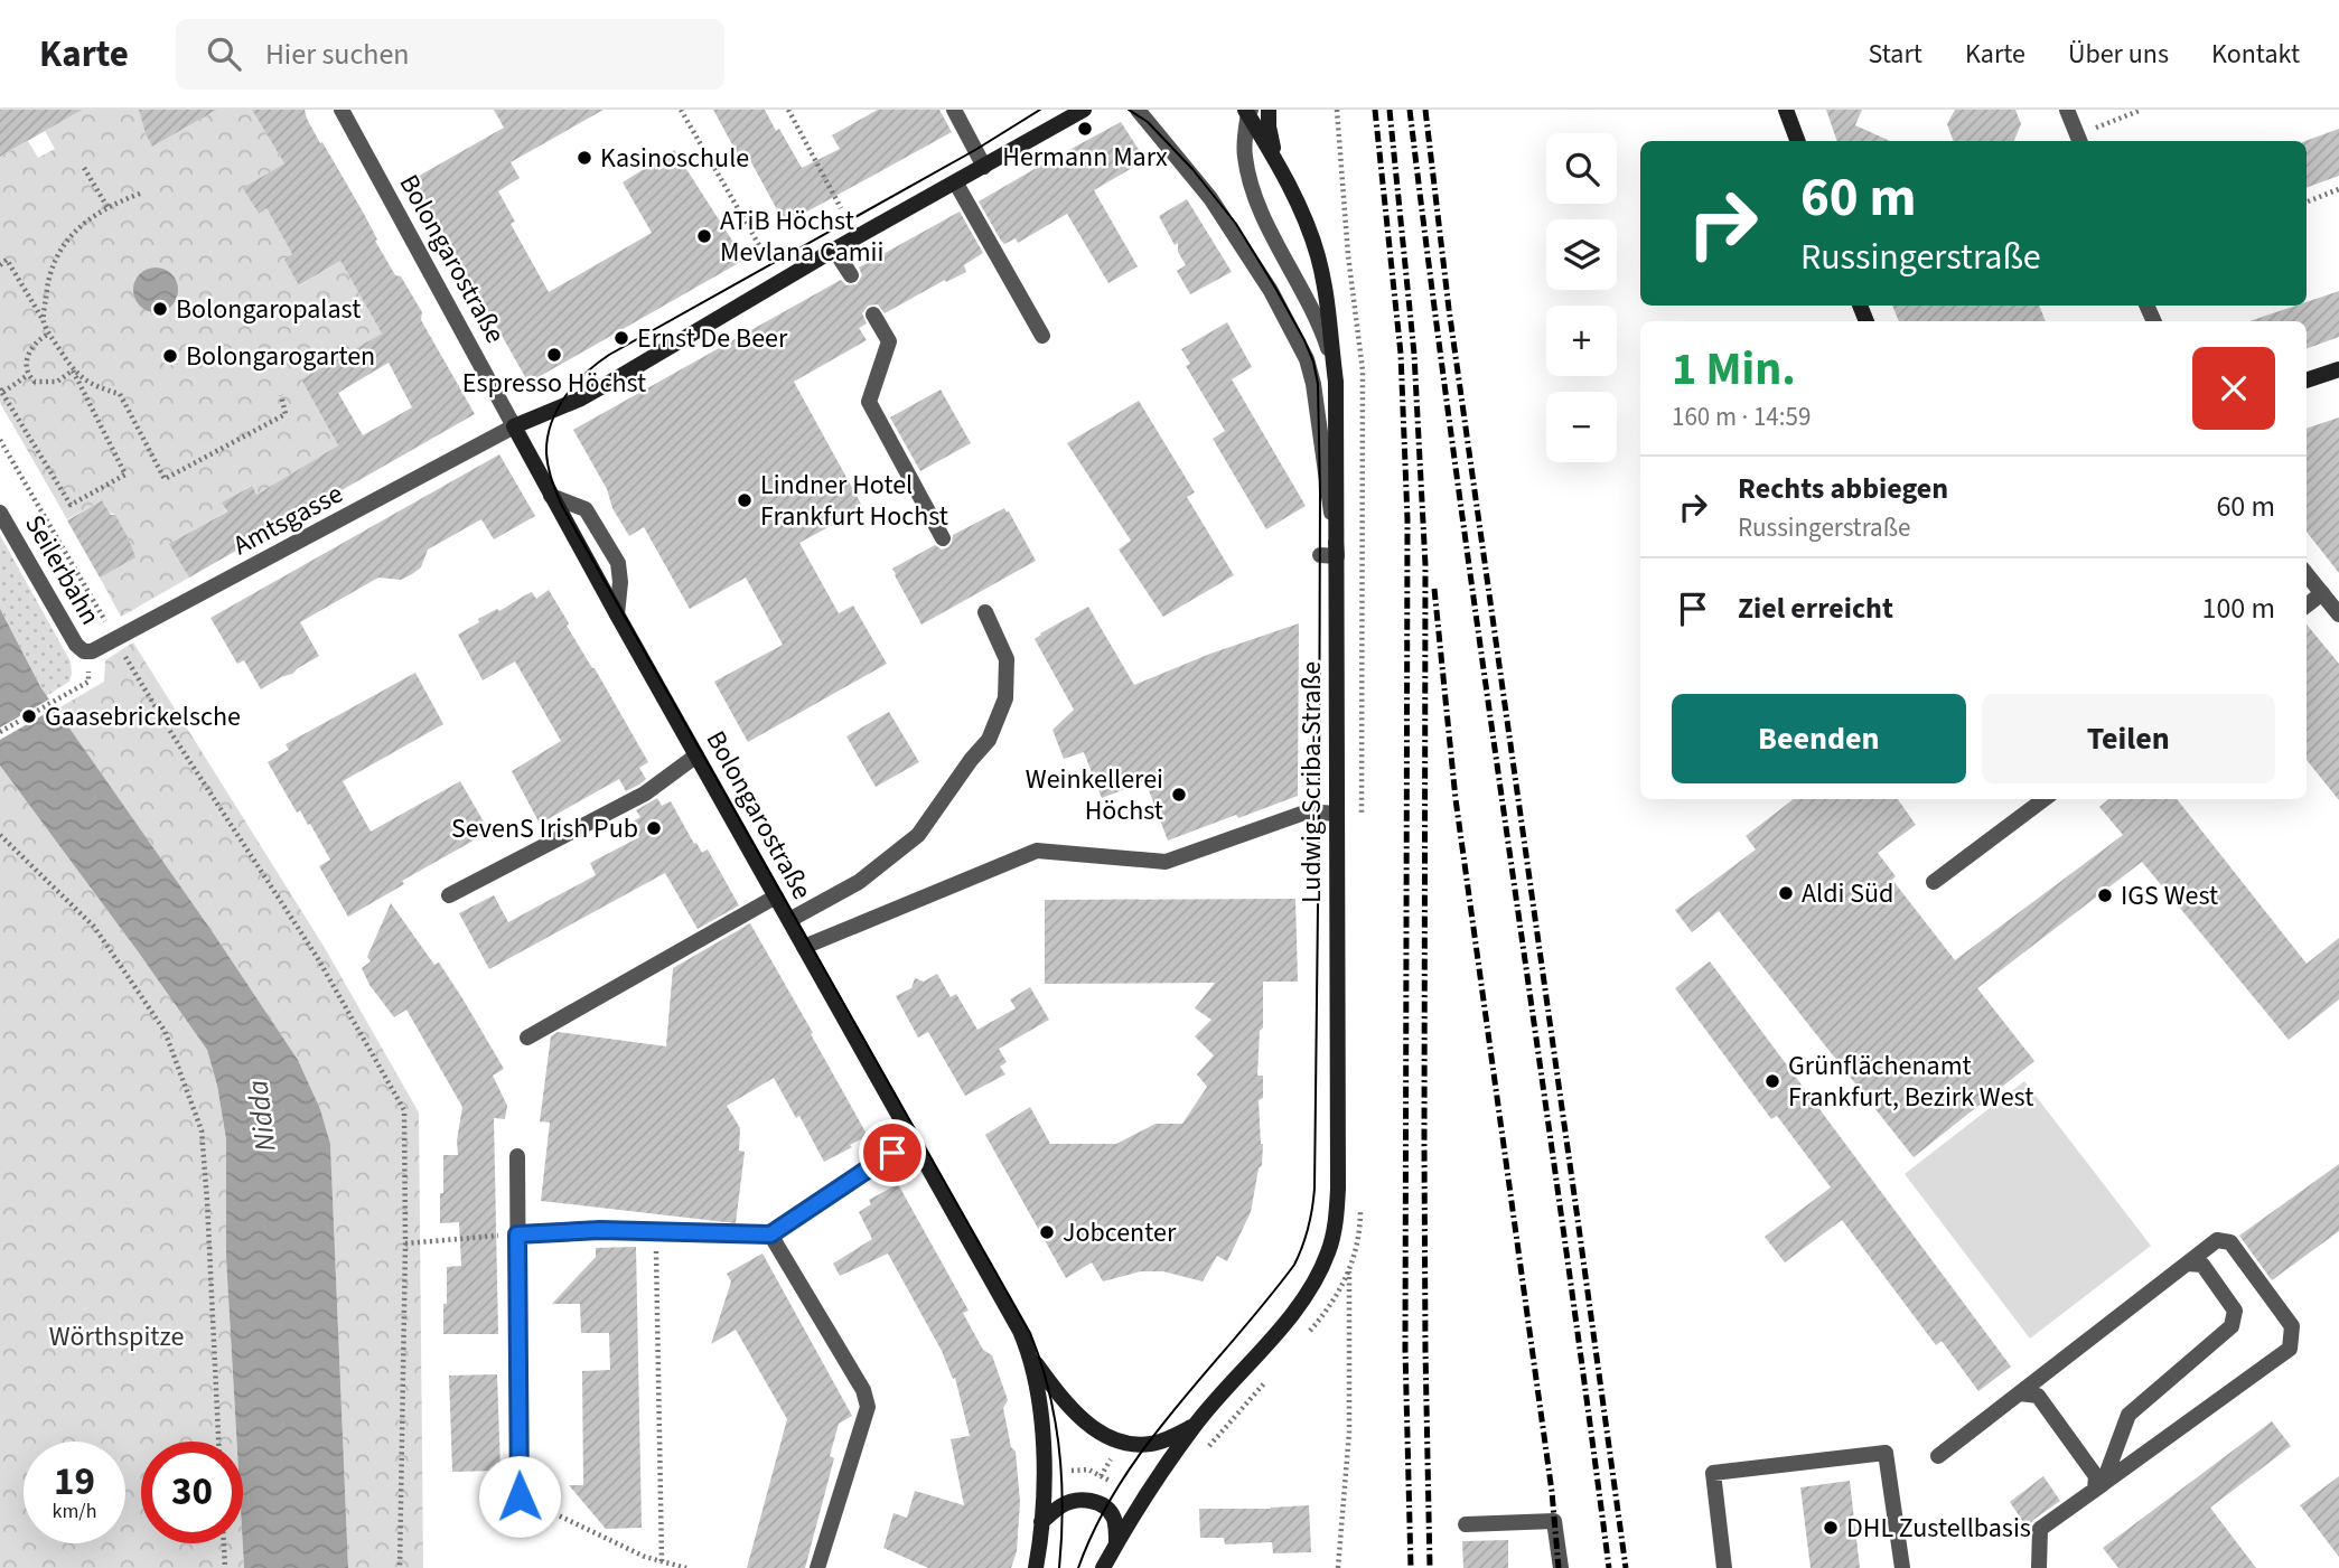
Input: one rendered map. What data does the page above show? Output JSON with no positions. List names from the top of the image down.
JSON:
{
  "streets": {
    "main road": ["Bolongarostraße", "Ludwig-Scriba-Straße"],
    "street": ["Amtsgasse", "Seilerbahn"]
  },
  "crossings": [
    ["Bolongarostraße", "Amtsgasse"],
    ["Amtsgasse", "Seilerbahn"]
  ],
  "water": ["Nidda"],
  "parks": ["Wörthspitze"],
  "places": [
    "Hermann Marx",
    "Kasinoschule",
    "ATiB Höchst Mevlana Camii",
    "Bolongaropalast",
    "Ernst De Beer",
    "Espresso Höchst",
    "Bolongarogarten",
    "Lindner Hotel Frankfurt Hochst",
    "Gaasebrickelsche",
    "Weinkellerei Höchst",
    "SevenS Irish Pub",
    "Aldi Süd",
    "IGS West",
    "Grünflächenamt Frankfurt, Bezirk West",
    "Jobcenter",
    "DHL Zustellbasis"
  ],
  "page": {
    "header": "Karte",
    "search": "Hier suchen",
    "nav": [
      "Start",
      "Karte",
      "Über uns",
      "Kontakt"
    ],
    "map_buttons": ["+", "−"],
    "turn": ["60 m", "Russingerstraße"],
    "heading": ["1 Min.", "160 m · 14:59"],
    "list": [
      {
        "name": "Rechts abbiegen",
        "note": "Russingerstraße",
        "value": "60 m"
      },
      {
        "name": "Ziel erreicht",
        "value": "100 m"
      }
    ],
    "buttons": ["Beenden", "Teilen"],
    "speed": "19 km/h",
    "limit": "30"
  }
}
